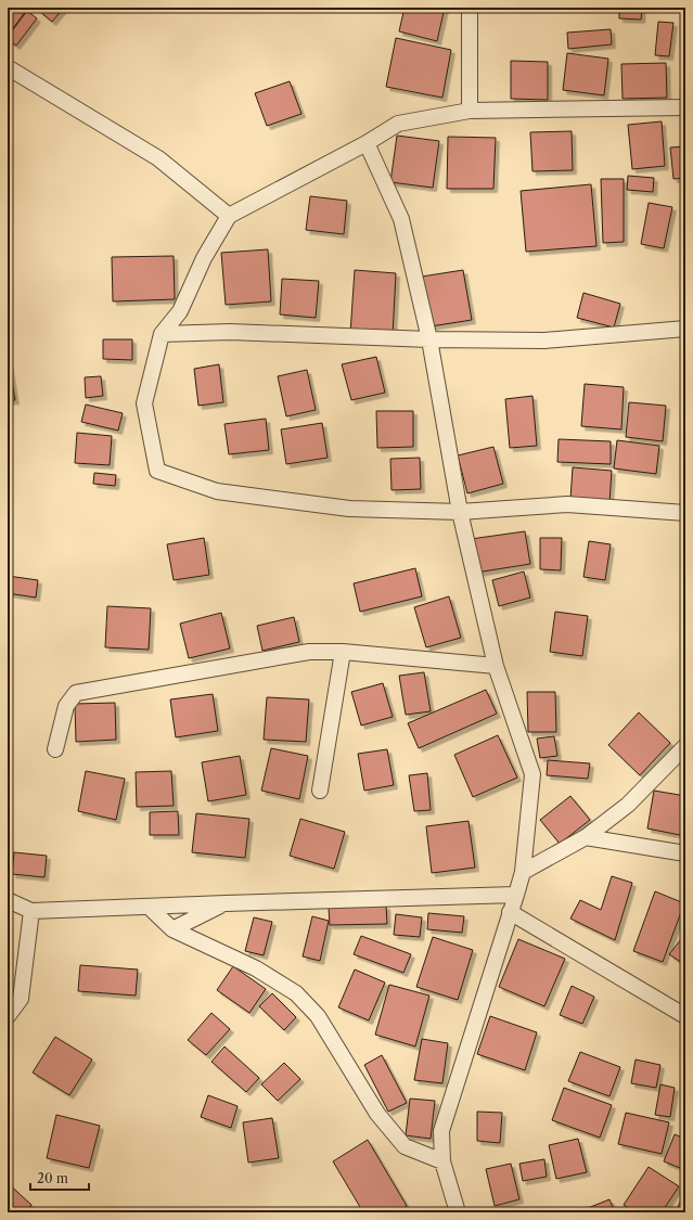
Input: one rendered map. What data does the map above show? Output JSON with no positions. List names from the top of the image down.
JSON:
{
  "scale_bar": "20 m"
}
